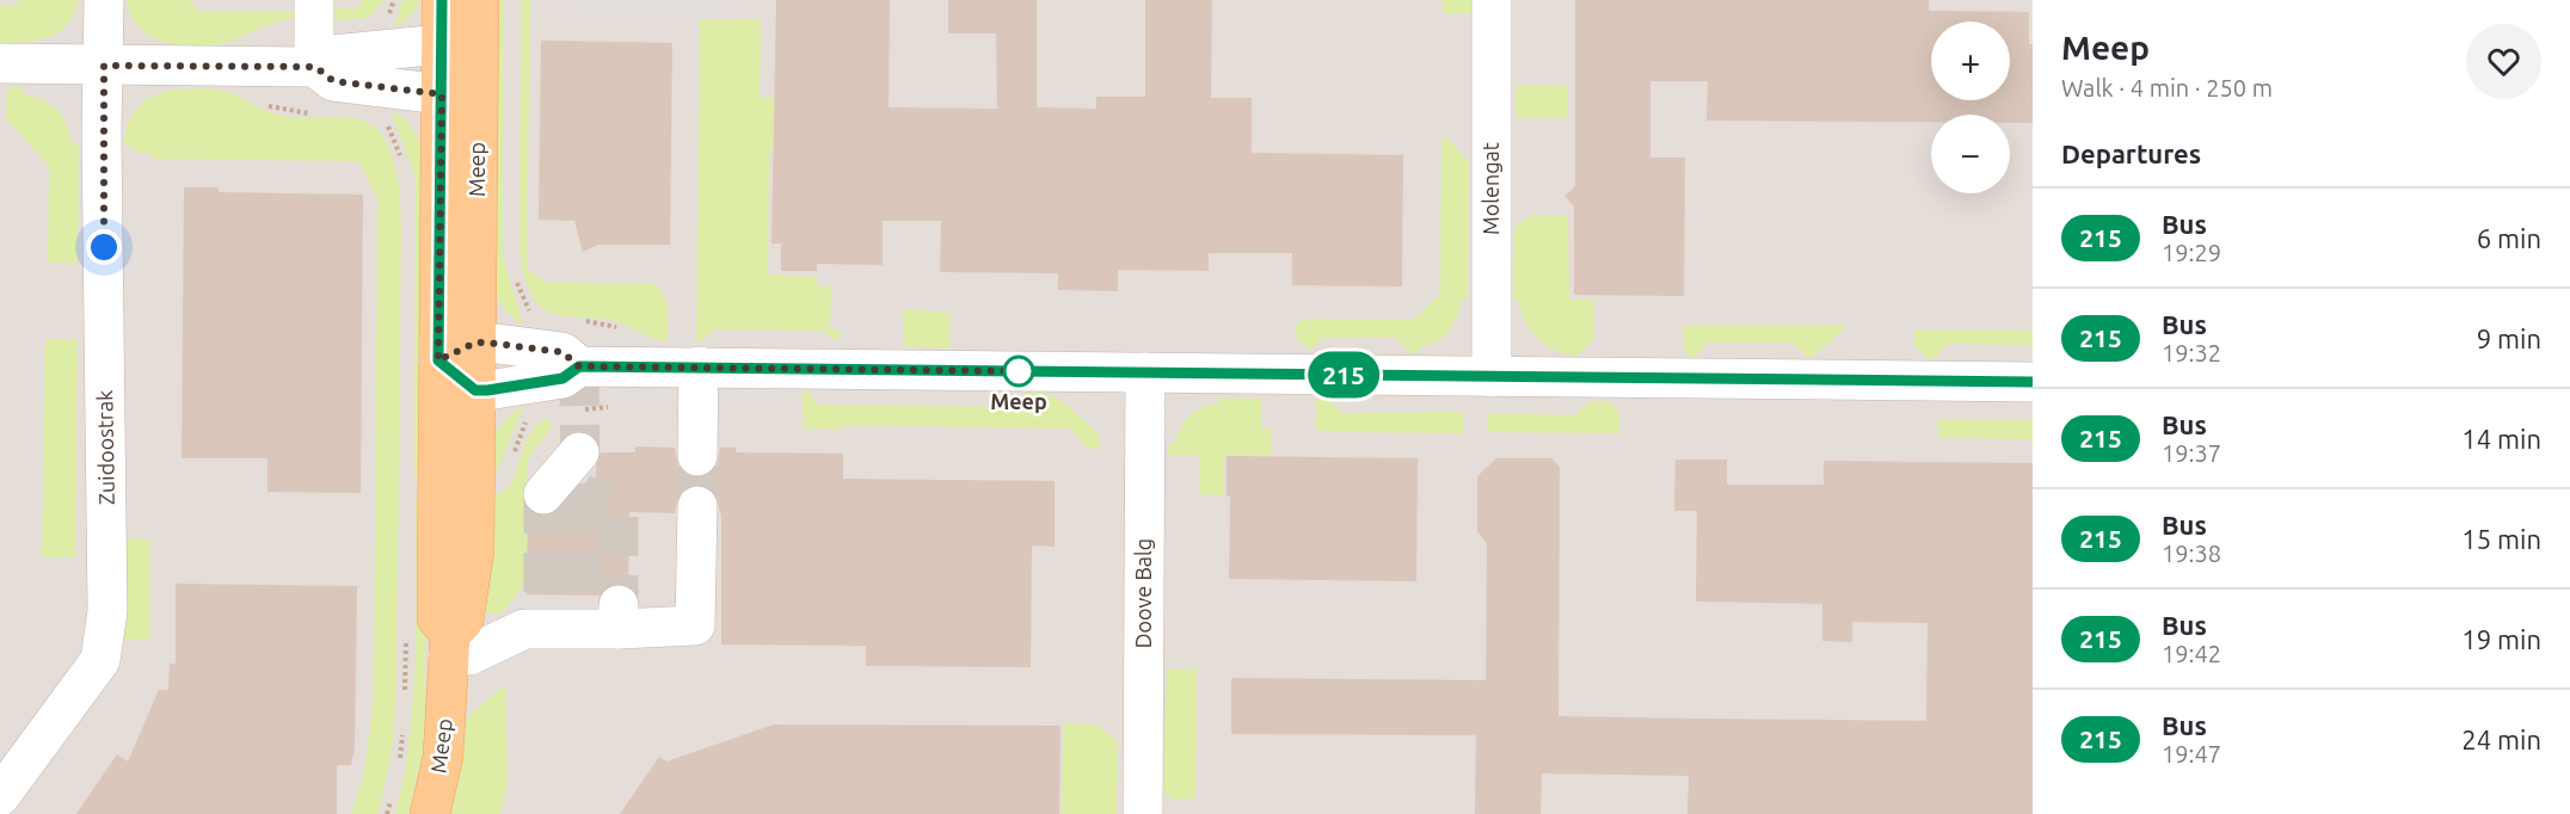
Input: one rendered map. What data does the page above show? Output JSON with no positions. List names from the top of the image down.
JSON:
{
  "streets": {
    "main road": ["Meep"],
    "street": ["Molengat", "Zuidoostrak", "Doove Balg"]
  },
  "places": ["Meep"],
  "lines": ["bus line 215"],
  "page": {
    "on_map": "215",
    "heading": [
      ["Meep", "Walk · 4 min · 250 m"],
      "Departures"
    ],
    "map_buttons": ["+", "−"],
    "list": [
      {
        "mark": "215",
        "name": "Bus",
        "note": "19:29",
        "value": "6 min"
      },
      {
        "mark": "215",
        "name": "Bus",
        "note": "19:32",
        "value": "9 min"
      },
      {
        "mark": "215",
        "name": "Bus",
        "note": "19:37",
        "value": "14 min"
      },
      {
        "mark": "215",
        "name": "Bus",
        "note": "19:38",
        "value": "15 min"
      },
      {
        "mark": "215",
        "name": "Bus",
        "note": "19:42",
        "value": "19 min"
      },
      {
        "mark": "215",
        "name": "Bus",
        "note": "19:47",
        "value": "24 min"
      }
    ]
  }
}
